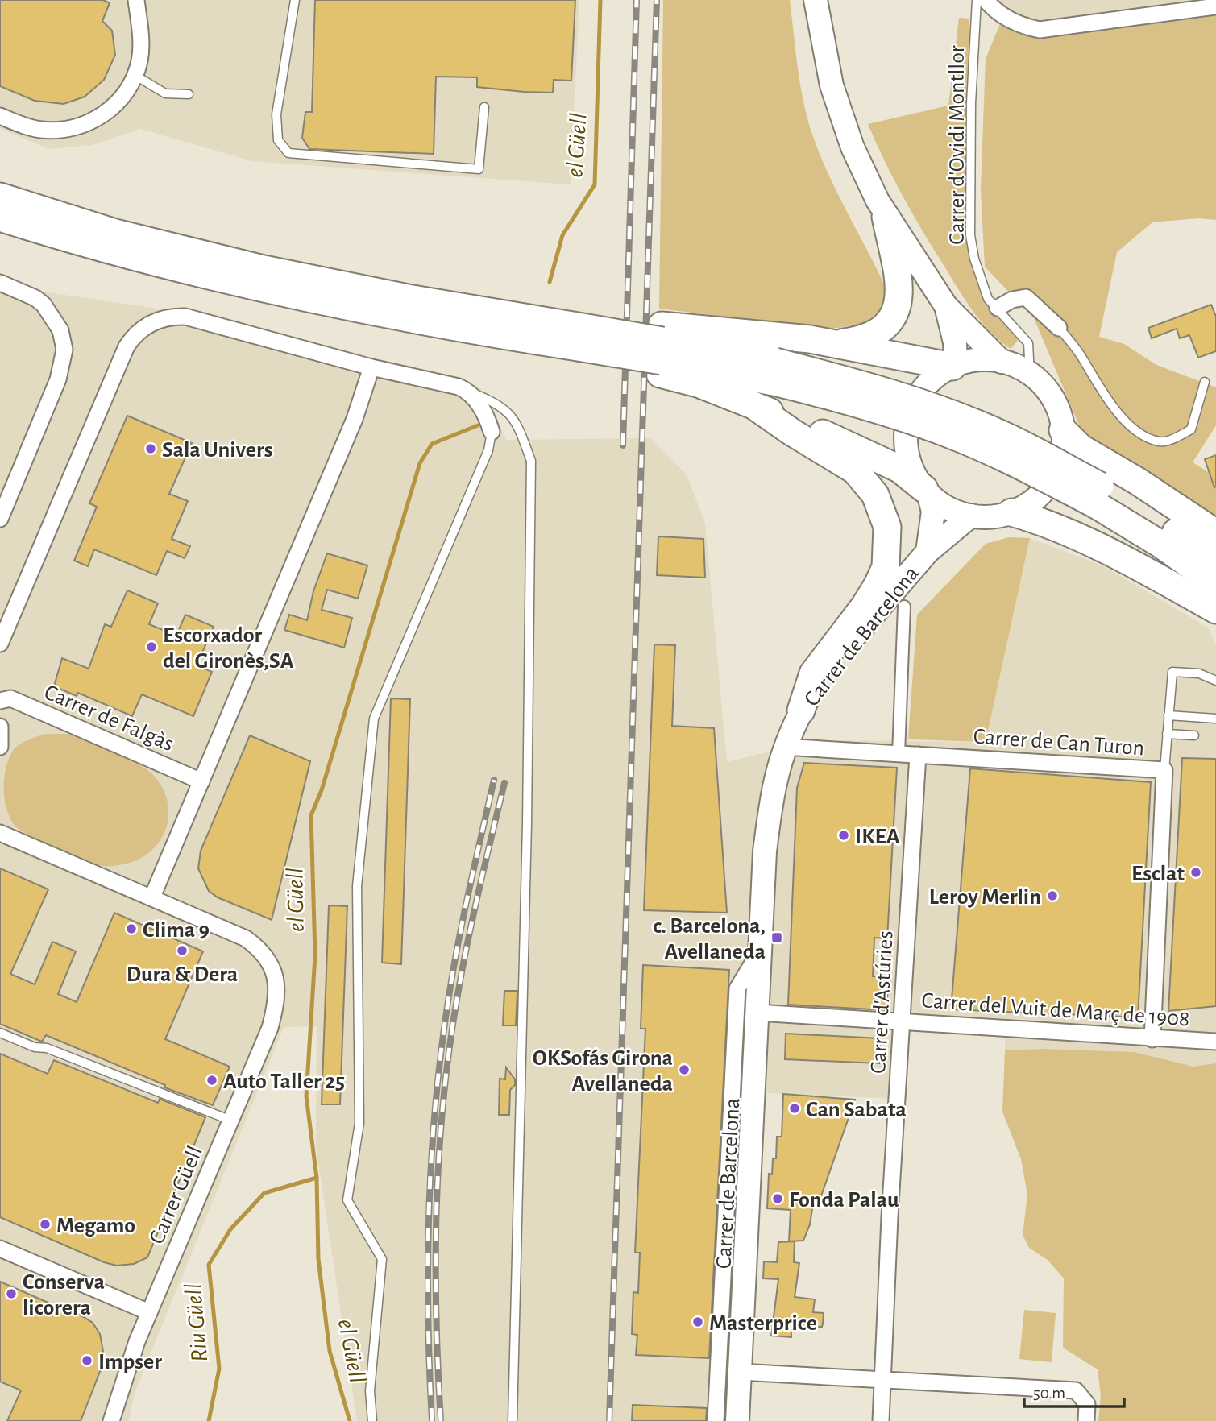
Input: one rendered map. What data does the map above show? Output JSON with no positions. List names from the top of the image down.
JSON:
{
  "streets": {
    "main road": ["Carrer de Barcelona"],
    "street": [
      "Carrer de Falgàs",
      "Carrer de Can Turon",
      "Carrer d'Astúries",
      "Carrer del Vuit de Març de 1908",
      "Carrer Güell"
    ],
    "lane": ["Carrer d'Ovidi Montllor"]
  },
  "crossings": [
    ["Carrer d'Ovidi Montllor", "Carrer de Barcelona"],
    ["Carrer de Barcelona", "Carrer de Can Turon"],
    ["Carrer de Barcelona", "Carrer del Vuit de Març de 1908"],
    ["Carrer de Can Turon", "Carrer d'Astúries"],
    ["Carrer de Can Turon", "Carrer del Vuit de Març de 1908"],
    ["Carrer d'Astúries", "Carrer del Vuit de Març de 1908"]
  ],
  "water": ["el Güell", "Riu Güell"],
  "places": {
    "other": [
      "Sala Univers",
      "Escorxador del Gironès,SA",
      "IKEA",
      "Esclat",
      "Leroy Merlin",
      "Clima 9",
      "Dura & Dera",
      "OKSofás Girona Avellaneda",
      "Auto Taller 25",
      "Can Sabata",
      "Fonda Palau",
      "Megamo",
      "Conserva licorera",
      "Masterprice",
      "Impser"
    ],
    "transit": ["c. Barcelona, Avellaneda"]
  },
  "scale_bar": "50 m"
}
